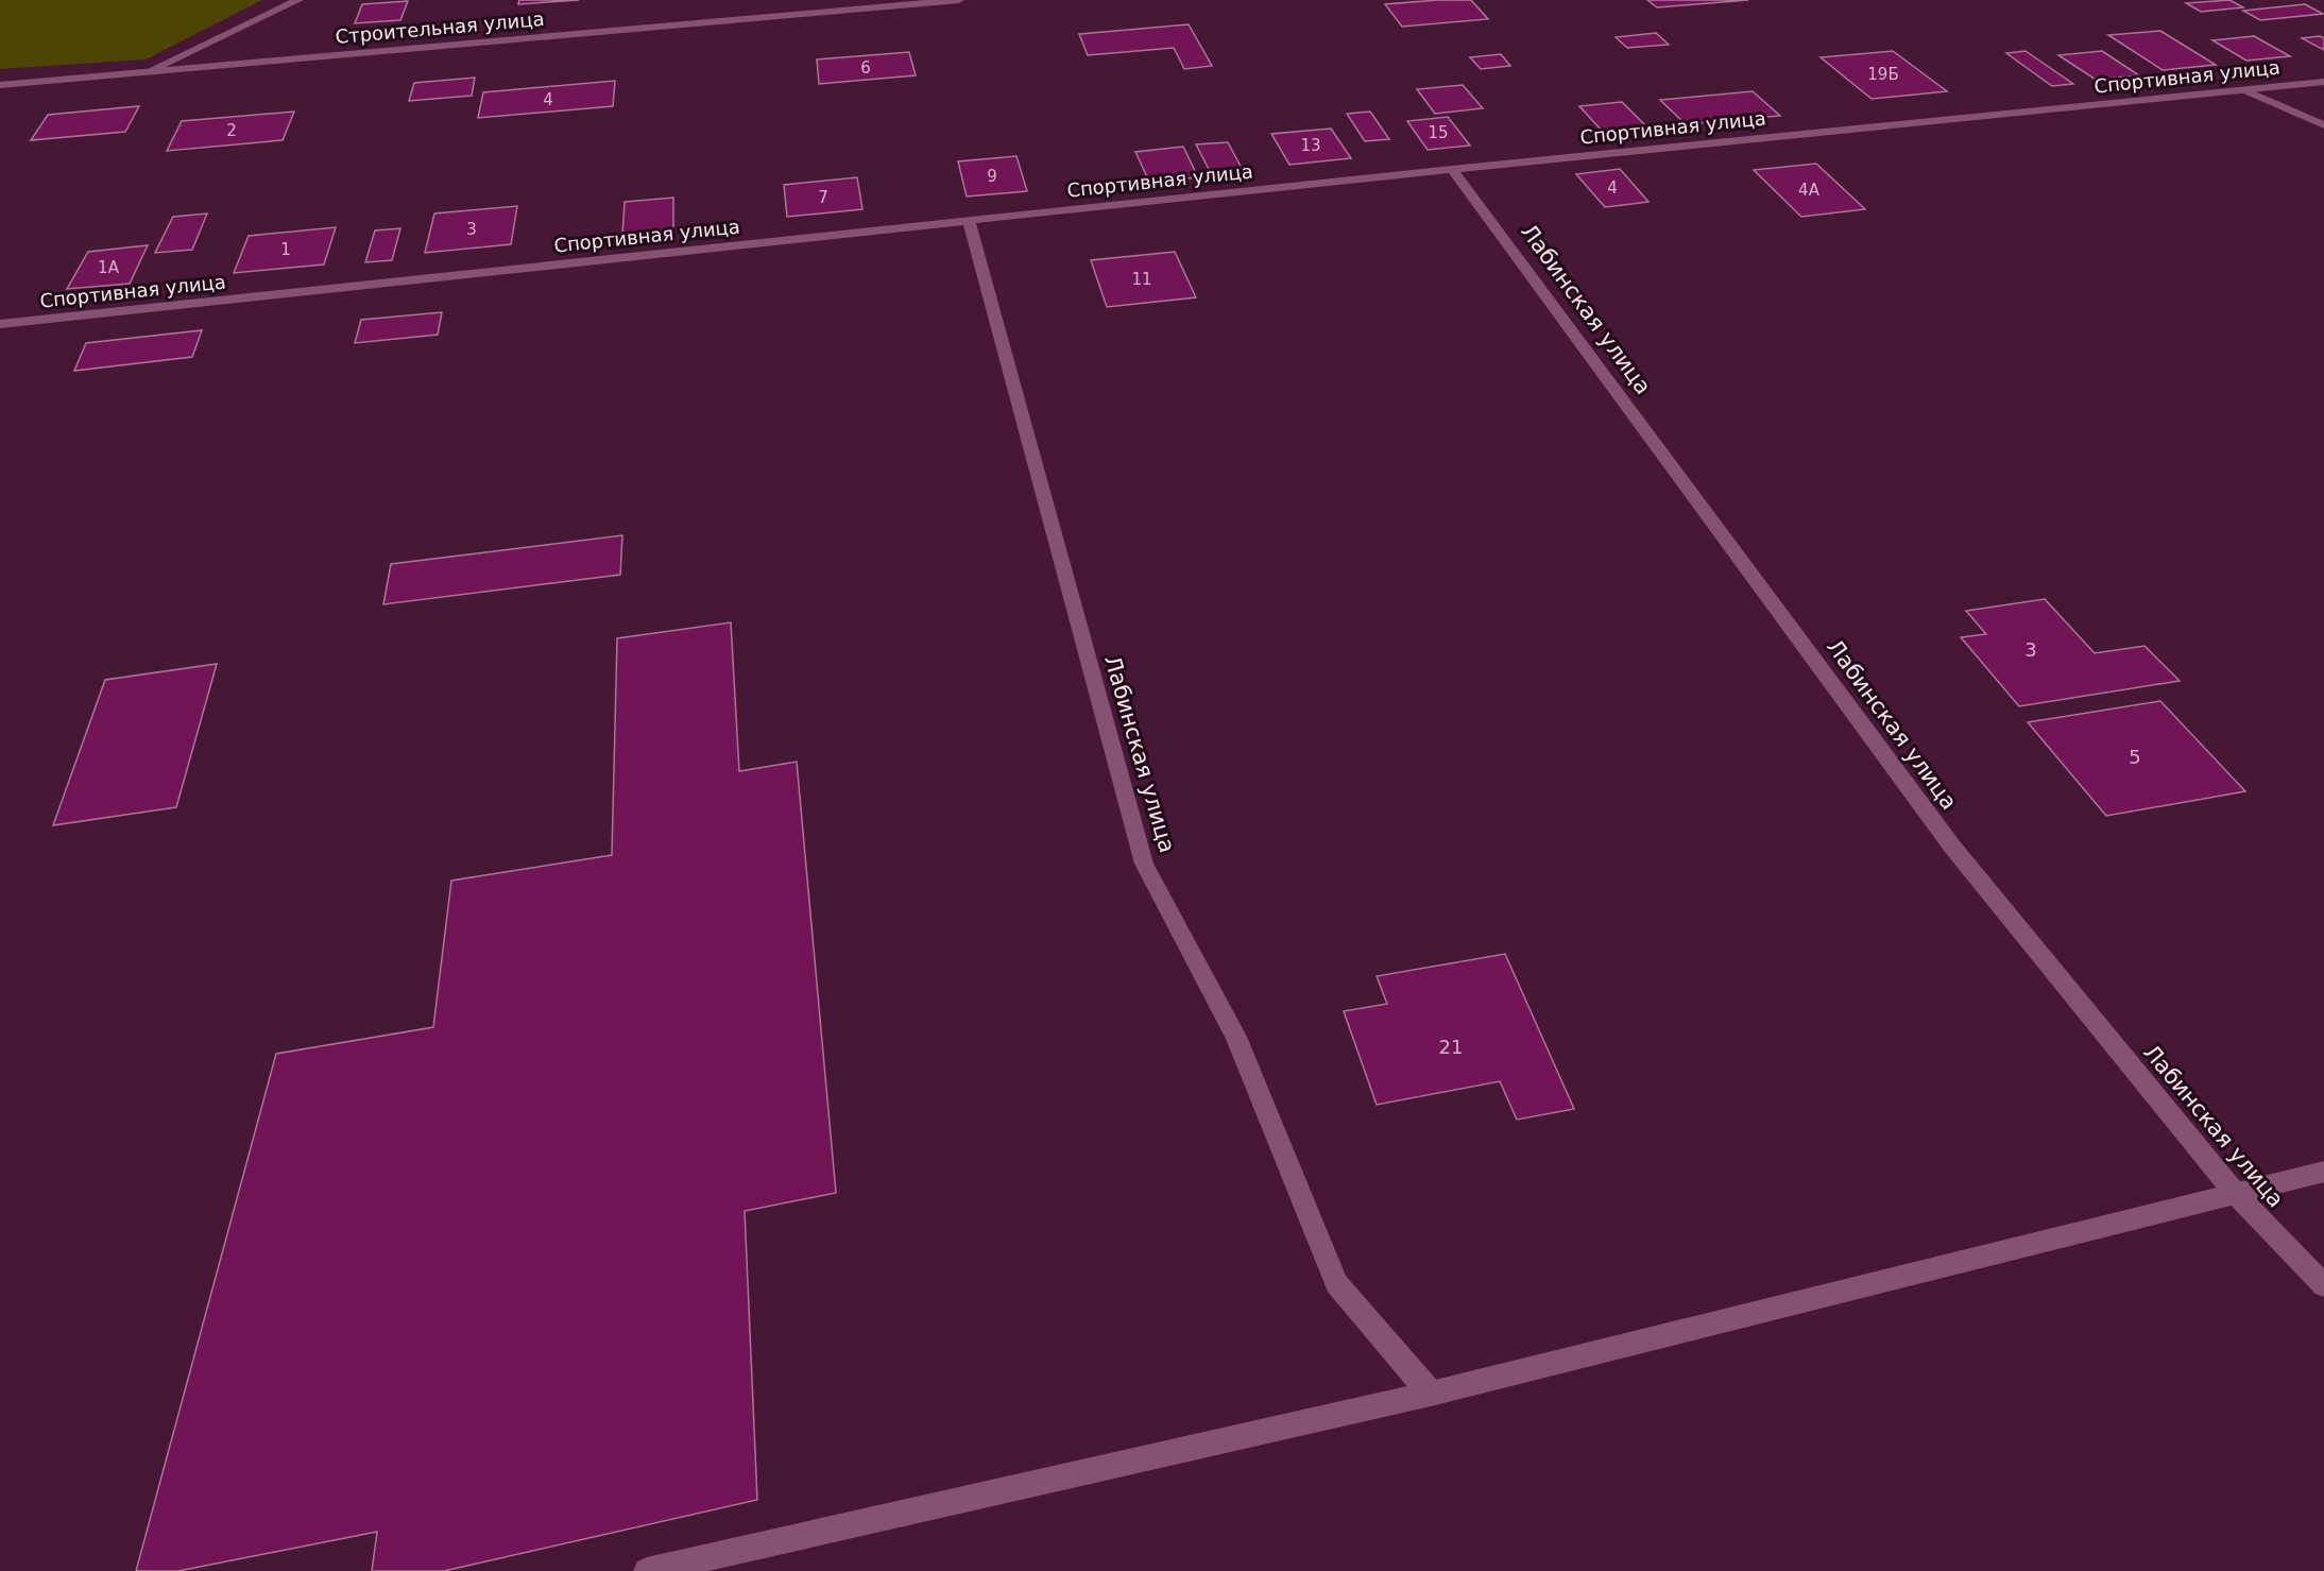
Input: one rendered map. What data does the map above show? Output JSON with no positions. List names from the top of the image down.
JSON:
{
  "streets": {
    "street": ["Строительная улица", "Спортивная улица", "Лабинская улица"]
  },
  "crossings": [
    ["Спортивная улица", "Лабинская улица"]
  ],
  "house_numbers": [
    "6",
    "19Б",
    "4",
    "2",
    "15",
    "13",
    "9",
    "4",
    "4А",
    "7",
    "3",
    "1",
    "1А",
    "11",
    "3",
    "5",
    "21"
  ]
}
